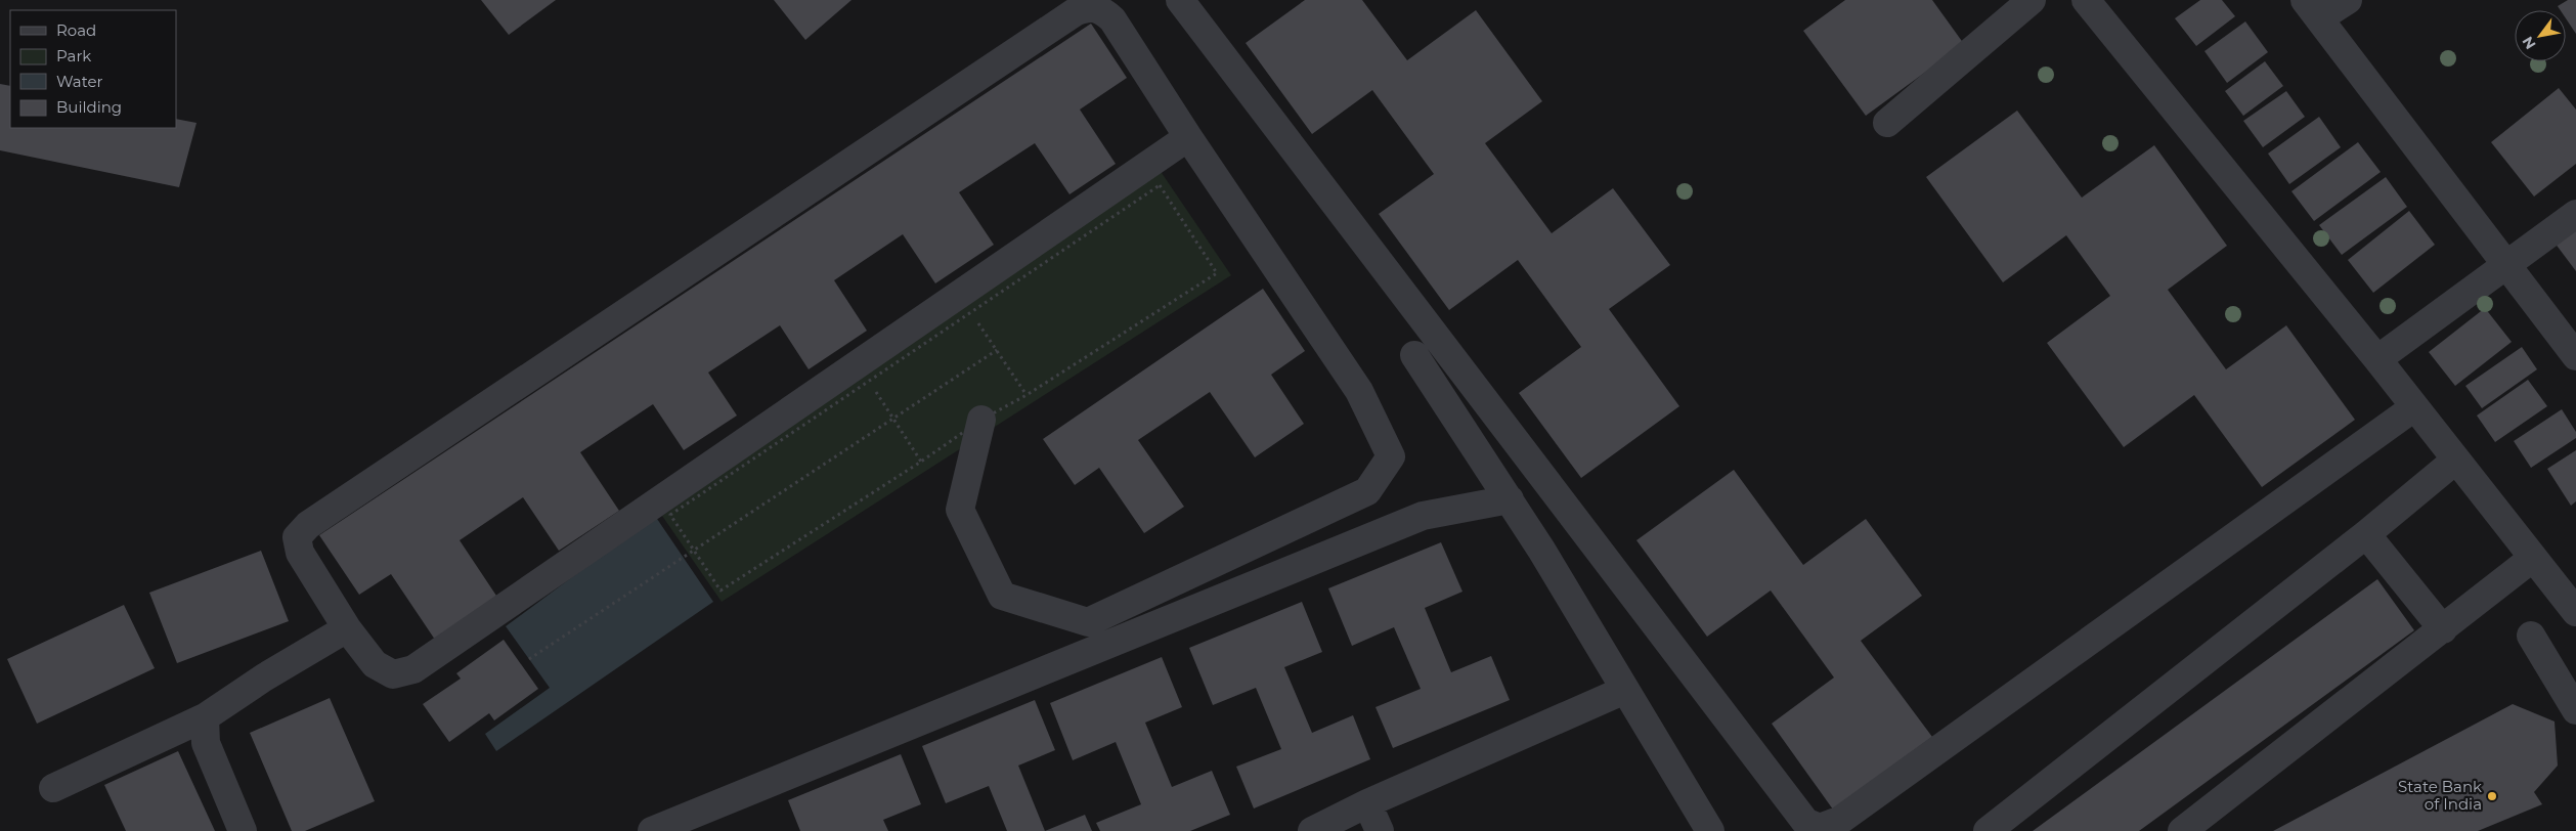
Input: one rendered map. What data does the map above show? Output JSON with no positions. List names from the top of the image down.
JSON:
{
  "places": ["State Bank of India"],
  "legend": [
    "Road",
    "Park",
    "Water",
    "Building"
  ],
  "north": "bottom left"
}
